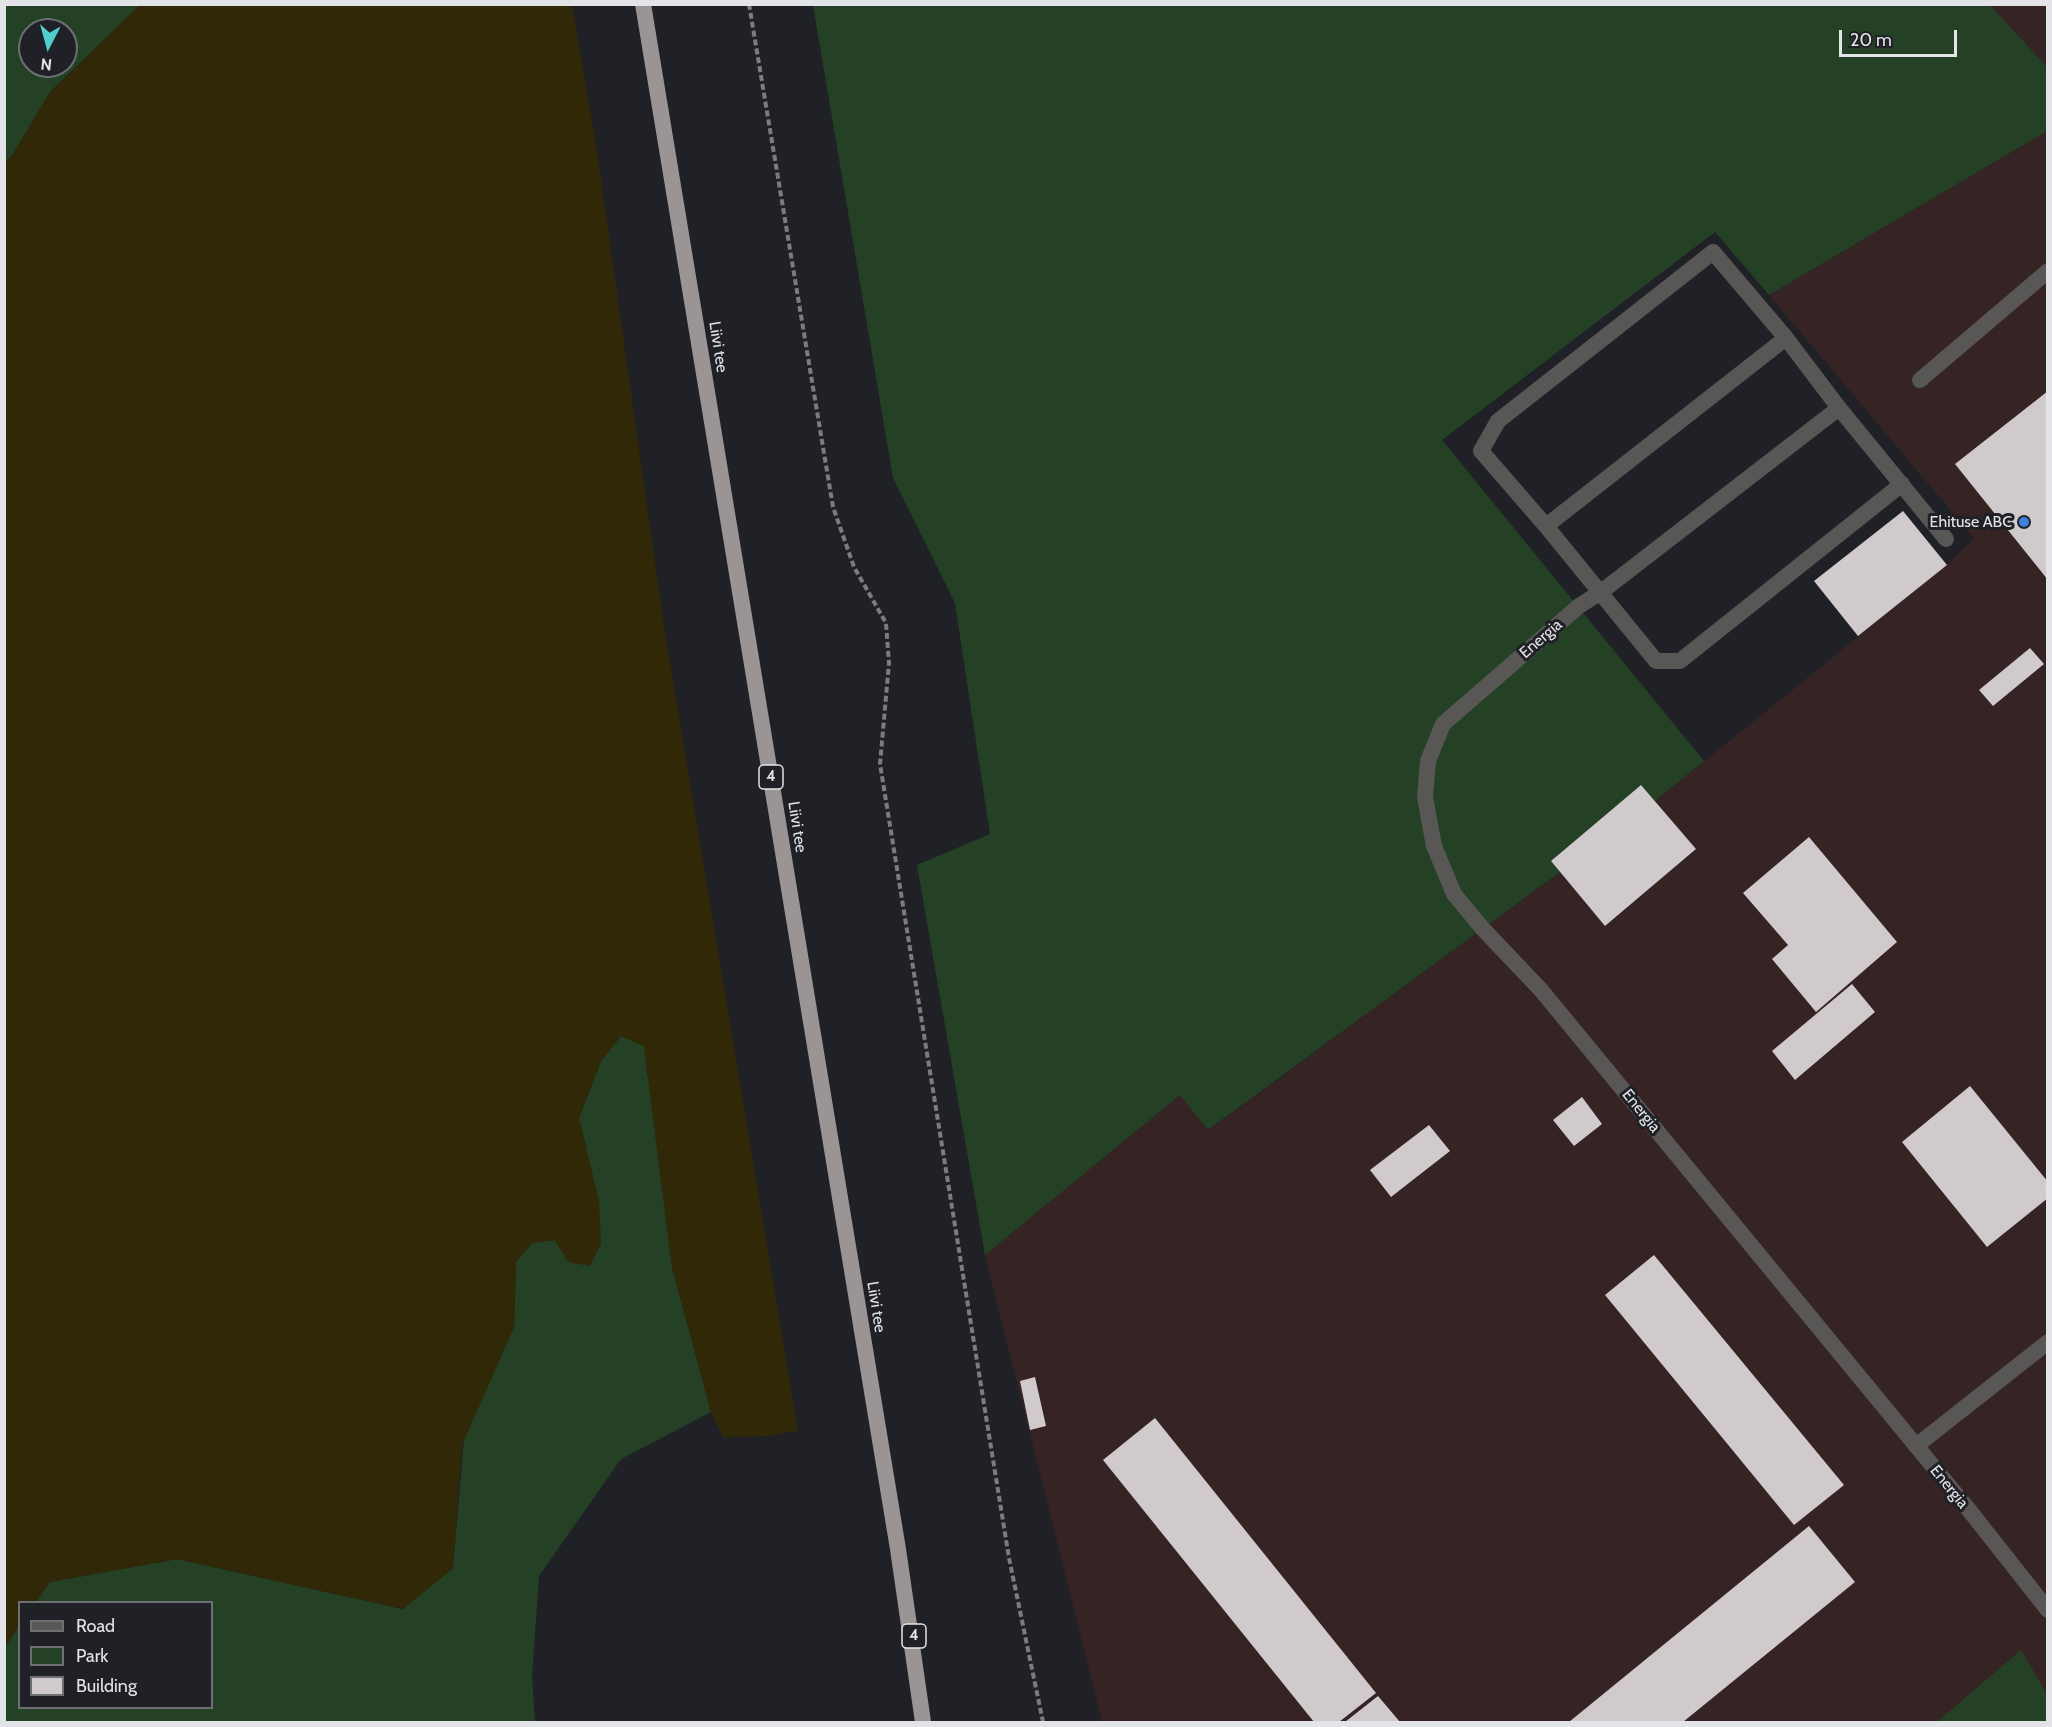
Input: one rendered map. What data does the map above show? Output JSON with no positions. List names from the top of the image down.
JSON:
{
  "streets": {
    "highway": ["Liivi tee", "4"],
    "street": ["Energia"]
  },
  "places": ["Ehituse ABC"],
  "legend": ["Road", "Park", "Building"],
  "scale_bar": "20 m",
  "north": "bottom"
}
